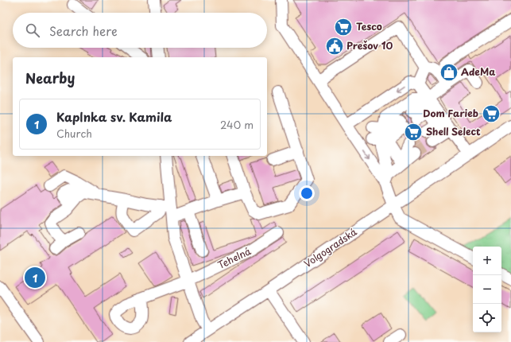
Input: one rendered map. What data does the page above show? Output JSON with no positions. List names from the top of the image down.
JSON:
{
  "streets": {
    "street": ["Volgogradská", "Tehelná"]
  },
  "places": {
    "supermarket": ["Tesco", "Dom Farieb", "Shell Select"],
    "public building": ["Prešov 10"],
    "shop": ["AdeMa"]
  },
  "page": {
    "search": "Search here",
    "heading": "Nearby",
    "list": [
      {
        "mark": "1",
        "name": "Kaplnka sv. Kamila",
        "note": "Church",
        "value": "240 m"
      }
    ],
    "map_buttons": ["+", "−"],
    "pins": "1"
  }
}
